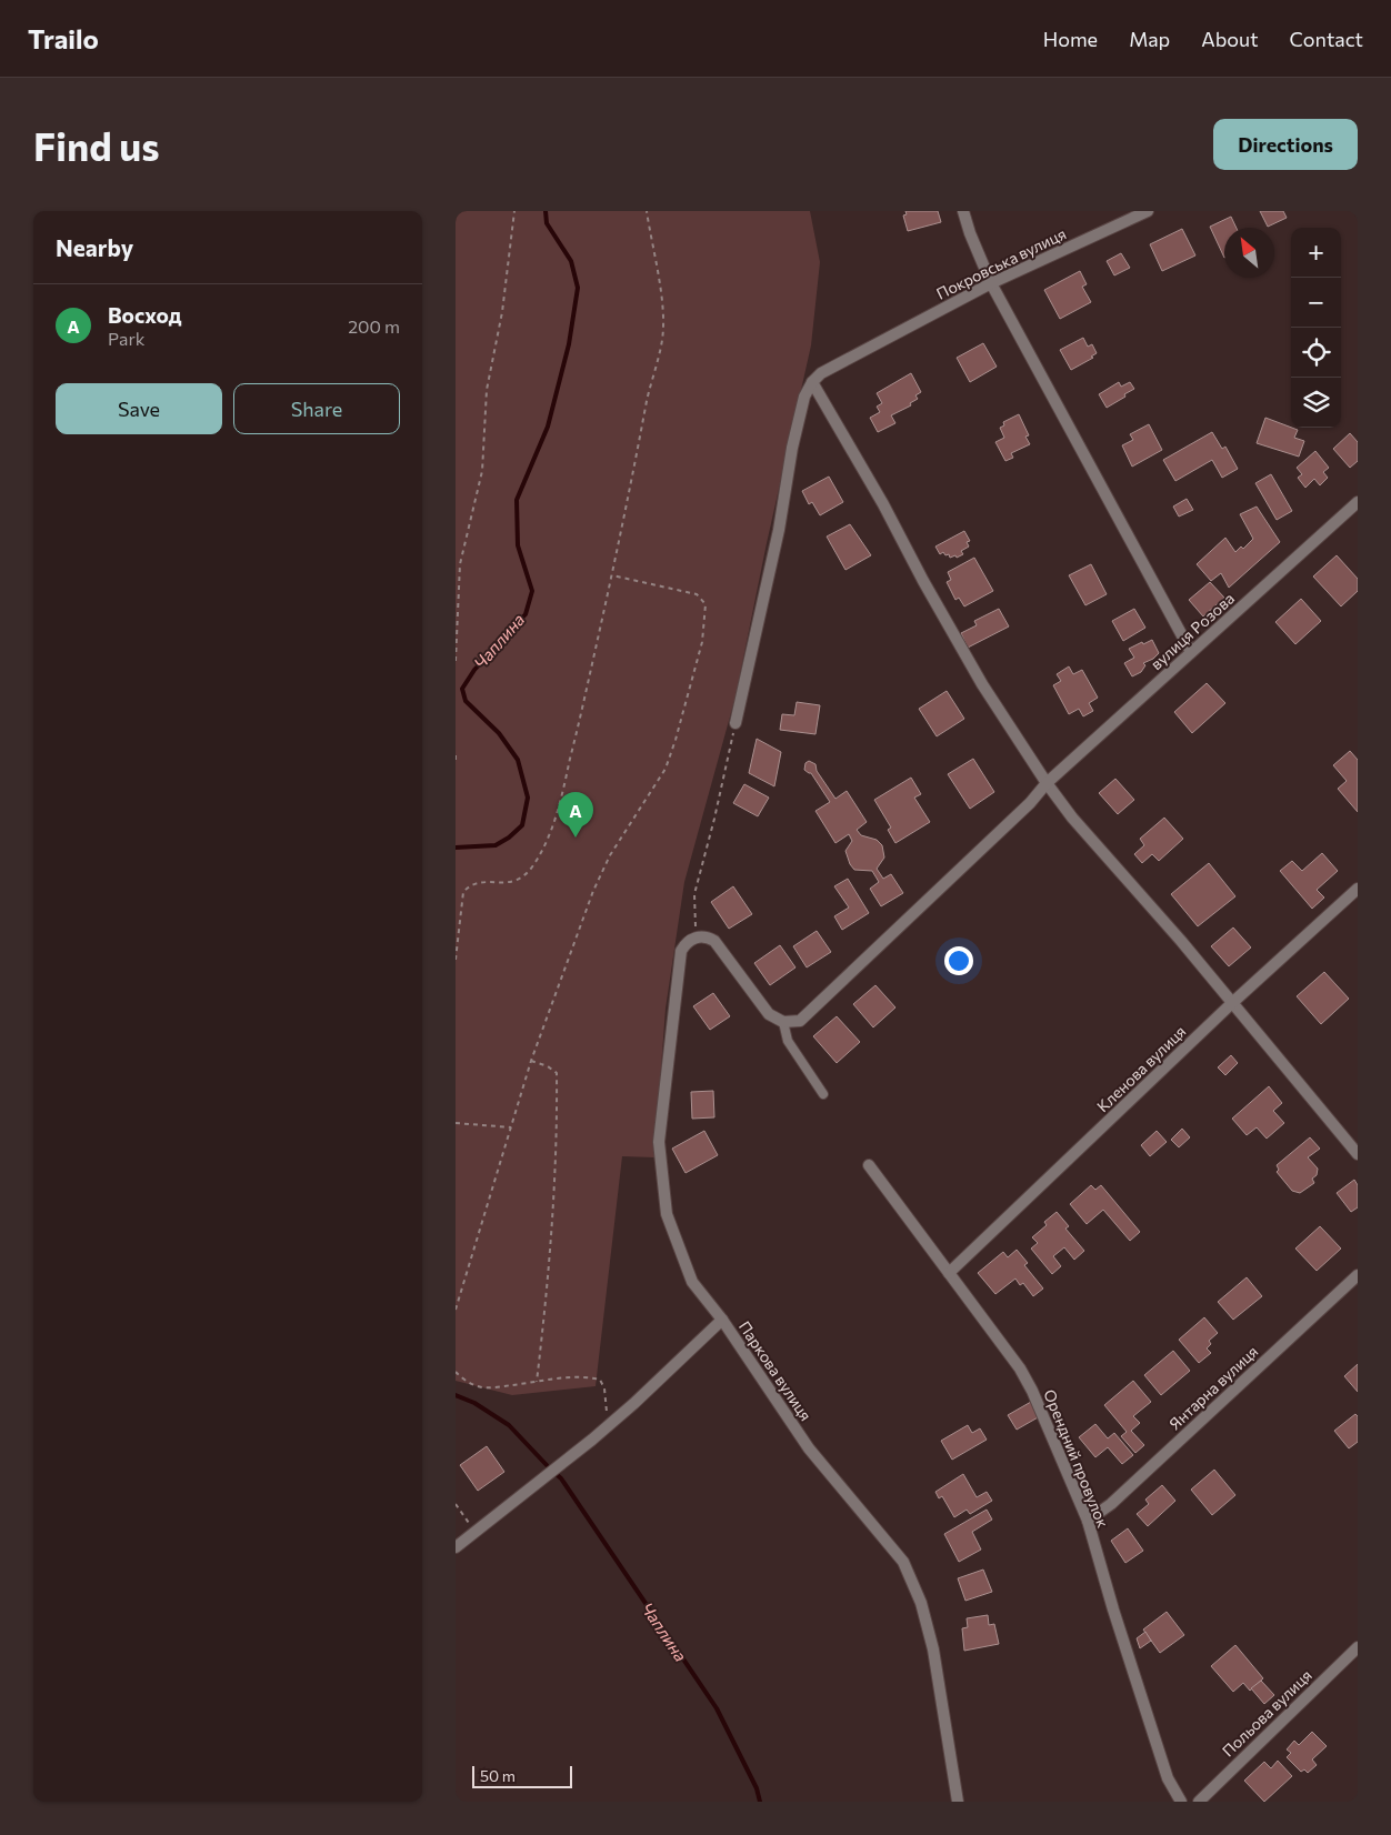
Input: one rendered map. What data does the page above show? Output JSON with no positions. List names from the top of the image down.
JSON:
{
  "streets": {
    "street": [
      "Покровська вулиця",
      "вулиця Розова",
      "Кленова вулиця",
      "Паркова вулиця",
      "Янтарна вулиця",
      "Орендний провулок",
      "Польова вулиця"
    ]
  },
  "crossings": [
    ["Кленова вулиця", "Орендний провулок"],
    ["Янтарна вулиця", "Орендний провулок"]
  ],
  "water": ["Чаплина"],
  "scale_bar": "50 m",
  "north": "top left",
  "page": {
    "header": "Trailo",
    "nav": [
      "Home",
      "Map",
      "About",
      "Contact"
    ],
    "buttons": [
      "Directions",
      ["Save", "Share"]
    ],
    "title": "Find us",
    "heading": "Nearby",
    "map_buttons": ["+", "−"],
    "list": [
      {
        "mark": "A",
        "name": "Восход",
        "note": "Park",
        "value": "200 m"
      }
    ],
    "pins": "A",
    "scale": "50 m"
  }
}
